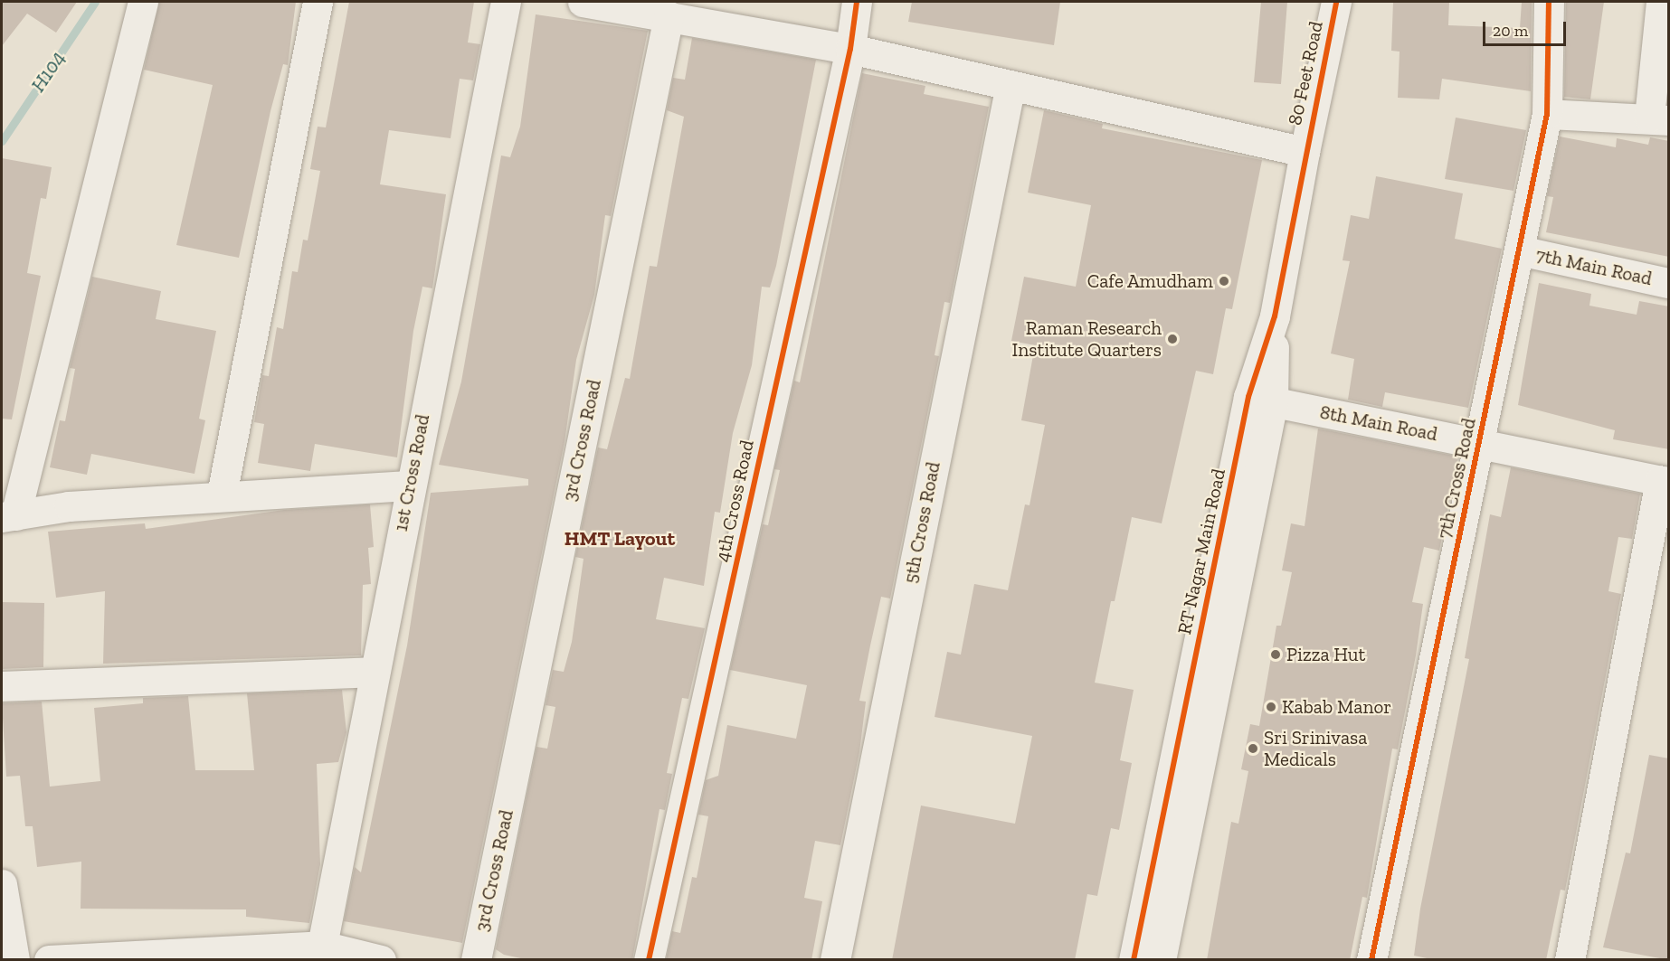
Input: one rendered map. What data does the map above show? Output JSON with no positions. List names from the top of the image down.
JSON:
{
  "streets": {
    "street": [
      "80 Feet Road",
      "7th Main Road",
      "8th Main Road",
      "3rd Cross Road",
      "1st Cross Road",
      "7th Cross Road",
      "4th Cross Road",
      "5th Cross Road",
      "RT Nagar Main Road"
    ]
  },
  "crossings": [
    ["80 Feet Road", "RT Nagar Main Road"],
    ["7th Main Road", "7th Cross Road"],
    ["8th Main Road", "7th Cross Road"],
    ["8th Main Road", "RT Nagar Main Road"]
  ],
  "districts": ["HMT Layout"],
  "water": ["H104"],
  "places": [
    "Cafe Amudham",
    "Raman Research Institute Quarters",
    "Pizza Hut",
    "Kabab Manor",
    "Sri Srinivasa Medicals"
  ],
  "scale_bar": "20 m"
}
